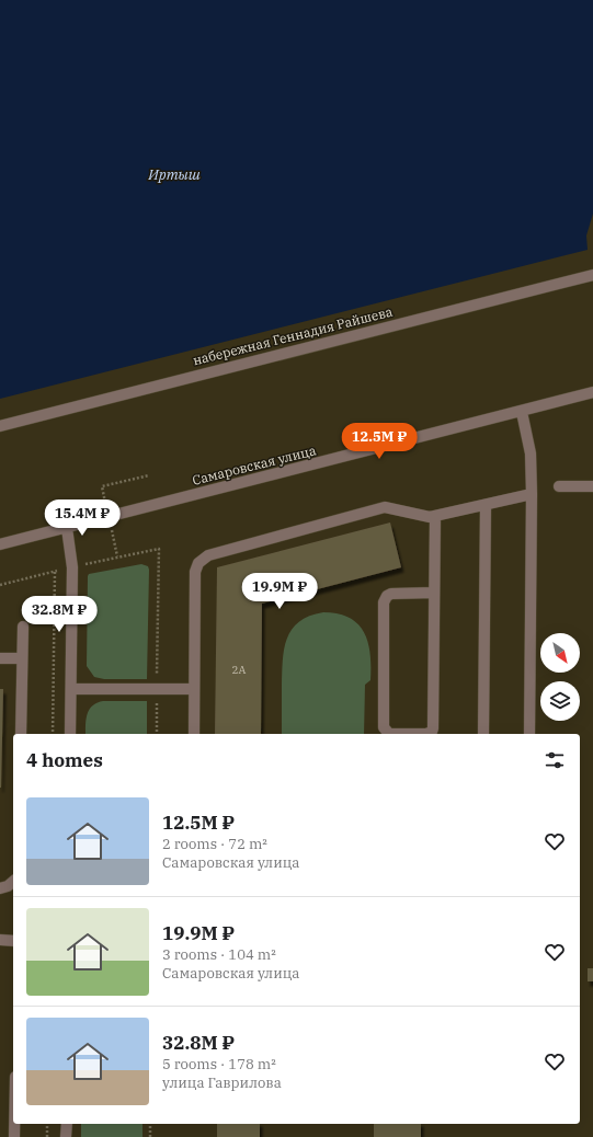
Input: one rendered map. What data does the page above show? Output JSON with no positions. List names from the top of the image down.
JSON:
{
  "streets": {
    "street": ["набережная Геннадия Райшева", "Самаровская улица"]
  },
  "water": ["Иртыш"],
  "house_numbers": ["2А"],
  "north": "bottom right",
  "page": {
    "price": [
      "12.5M ₽",
      "15.4M ₽",
      "19.9M ₽",
      "32.8M ₽"
    ],
    "heading": "4 homes",
    "list": [
      {
        "name": "12.5M ₽",
        "note": "2 rooms · 72 m² · Самаровская улица"
      },
      {
        "name": "19.9M ₽",
        "note": "3 rooms · 104 m² · Самаровская улица"
      },
      {
        "name": "32.8M ₽",
        "note": "5 rooms · 178 m² · улица Гаврилова"
      }
    ]
  }
}
